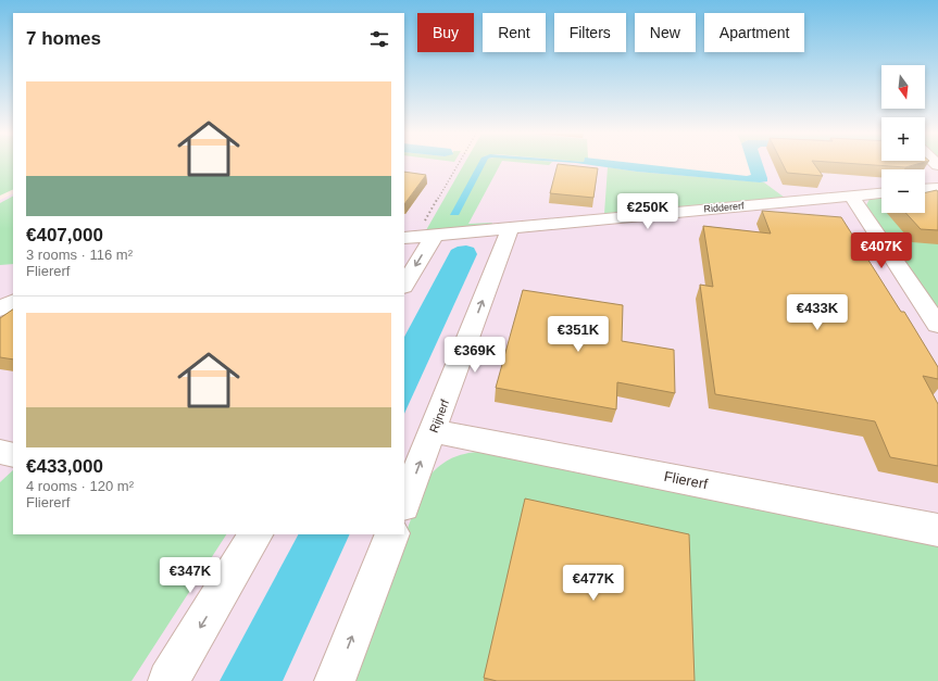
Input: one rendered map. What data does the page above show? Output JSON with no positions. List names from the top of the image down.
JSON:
{
  "streets": {
    "street": ["Riddererf", "Rijnerf", "Fliererf"]
  },
  "crossings": [
    ["Riddererf", "Rijnerf"],
    ["Rijnerf", "Fliererf"]
  ],
  "one_way": ["Rijnerf"],
  "north": "bottom",
  "page": {
    "chip": [
      "Buy",
      "Rent",
      "Filters",
      "New",
      "Apartment"
    ],
    "heading": "7 homes",
    "map_buttons": ["+", "−"],
    "list": [
      {
        "name": "€407,000",
        "note": "3 rooms · 116 m² · Fliererf"
      },
      {
        "name": "€433,000",
        "note": "4 rooms · 120 m² · Fliererf"
      }
    ],
    "price": [
      "€250K",
      "€407K",
      "€433K",
      "€351K",
      "€369K",
      "€347K",
      "€477K"
    ]
  }
}
